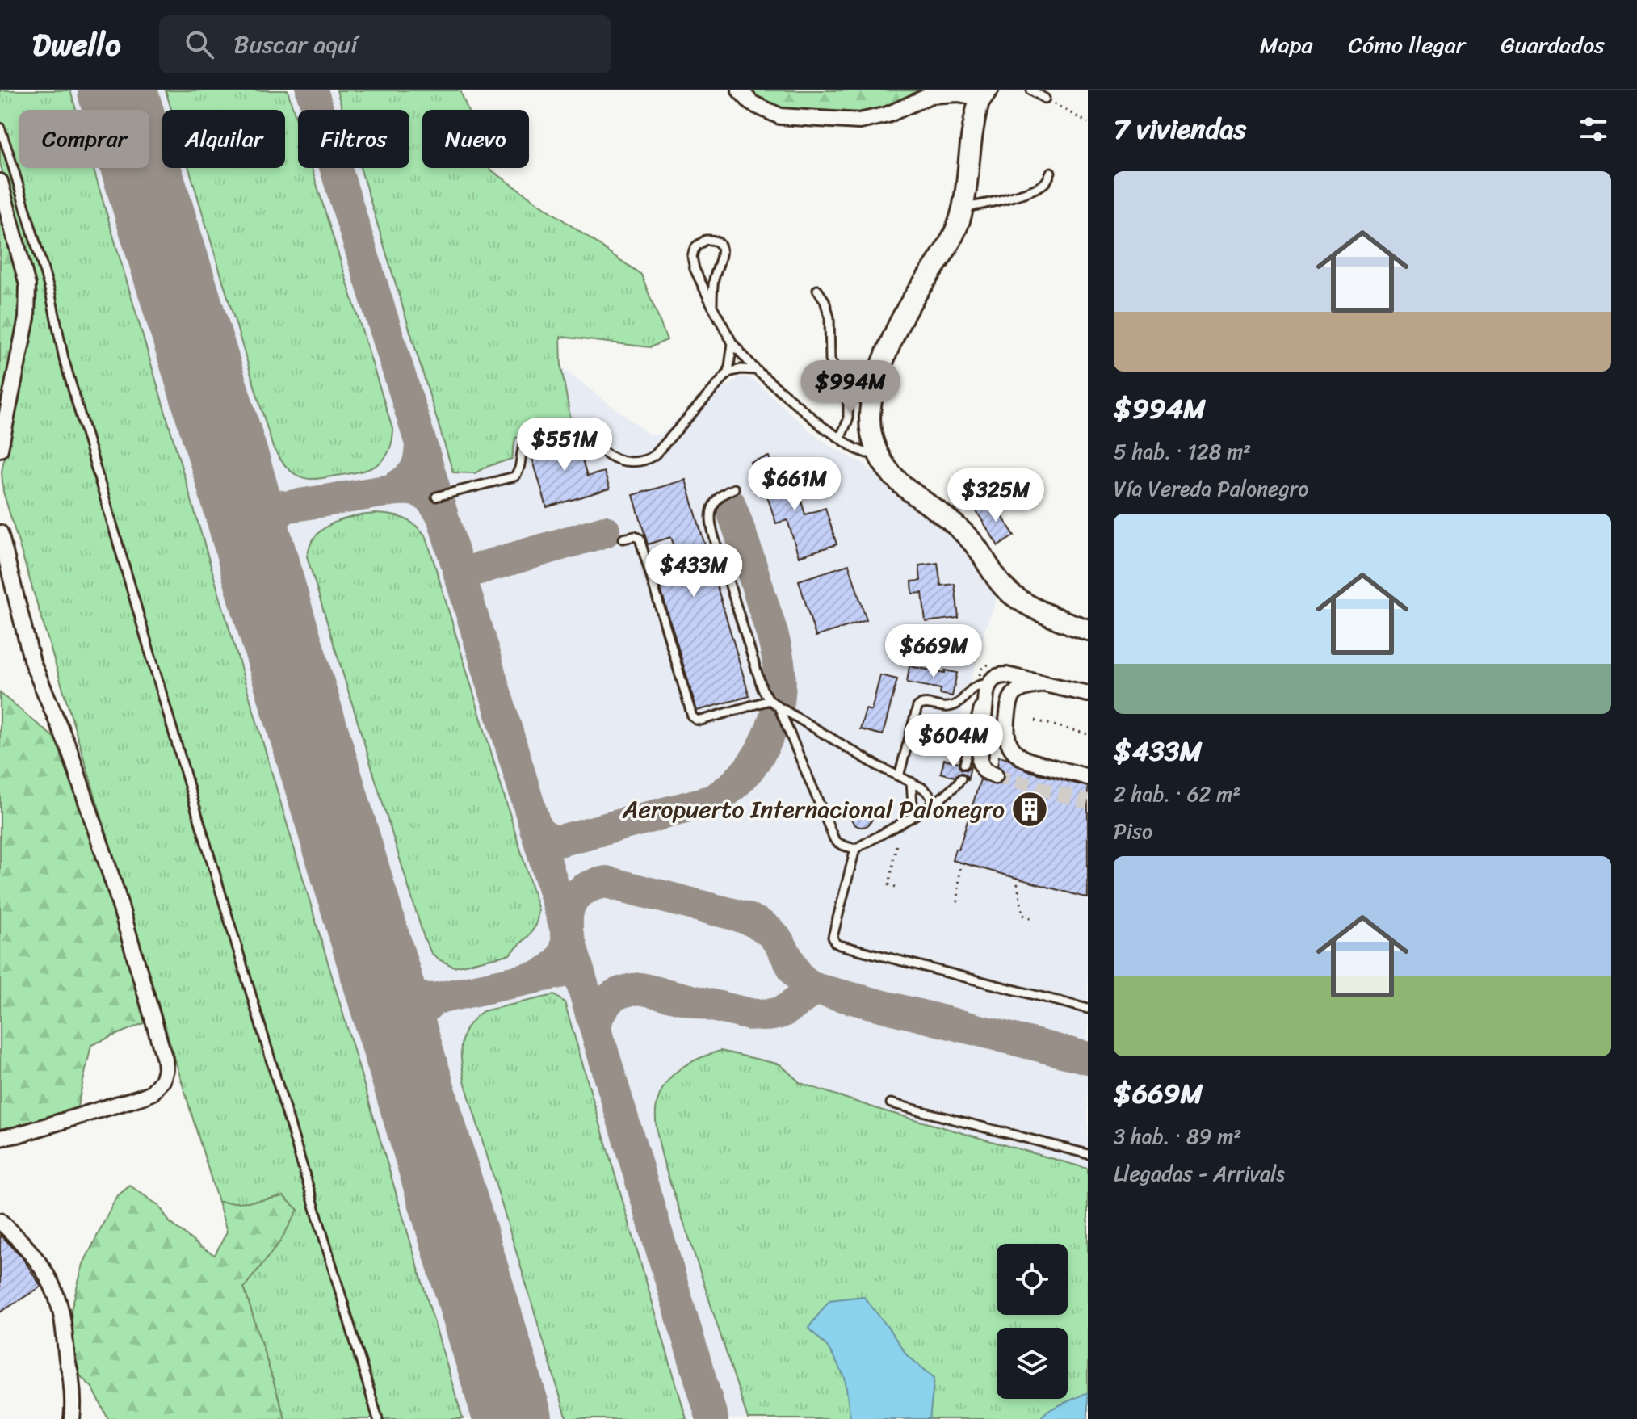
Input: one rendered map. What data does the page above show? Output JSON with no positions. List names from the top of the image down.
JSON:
{
  "places": {
    "building": ["Aeropuerto Internacional Palonegro"]
  },
  "page": {
    "header": "Dwello",
    "search": "Buscar aquí",
    "nav": ["Mapa", "Cómo llegar", "Guardados"],
    "heading": "7 viviendas",
    "chip": [
      "Comprar",
      "Alquilar",
      "Filtros",
      "Nuevo"
    ],
    "list": [
      {
        "name": "$994M",
        "note": "5 hab. · 128 m² · Vía Vereda Palonegro"
      },
      {
        "name": "$433M",
        "note": "2 hab. · 62 m² · Piso"
      },
      {
        "name": "$669M",
        "note": "3 hab. · 89 m² · Llegadas - Arrivals"
      }
    ],
    "price": [
      "$994M",
      "$551M",
      "$661M",
      "$325M",
      "$433M",
      "$669M",
      "$604M"
    ]
  }
}
